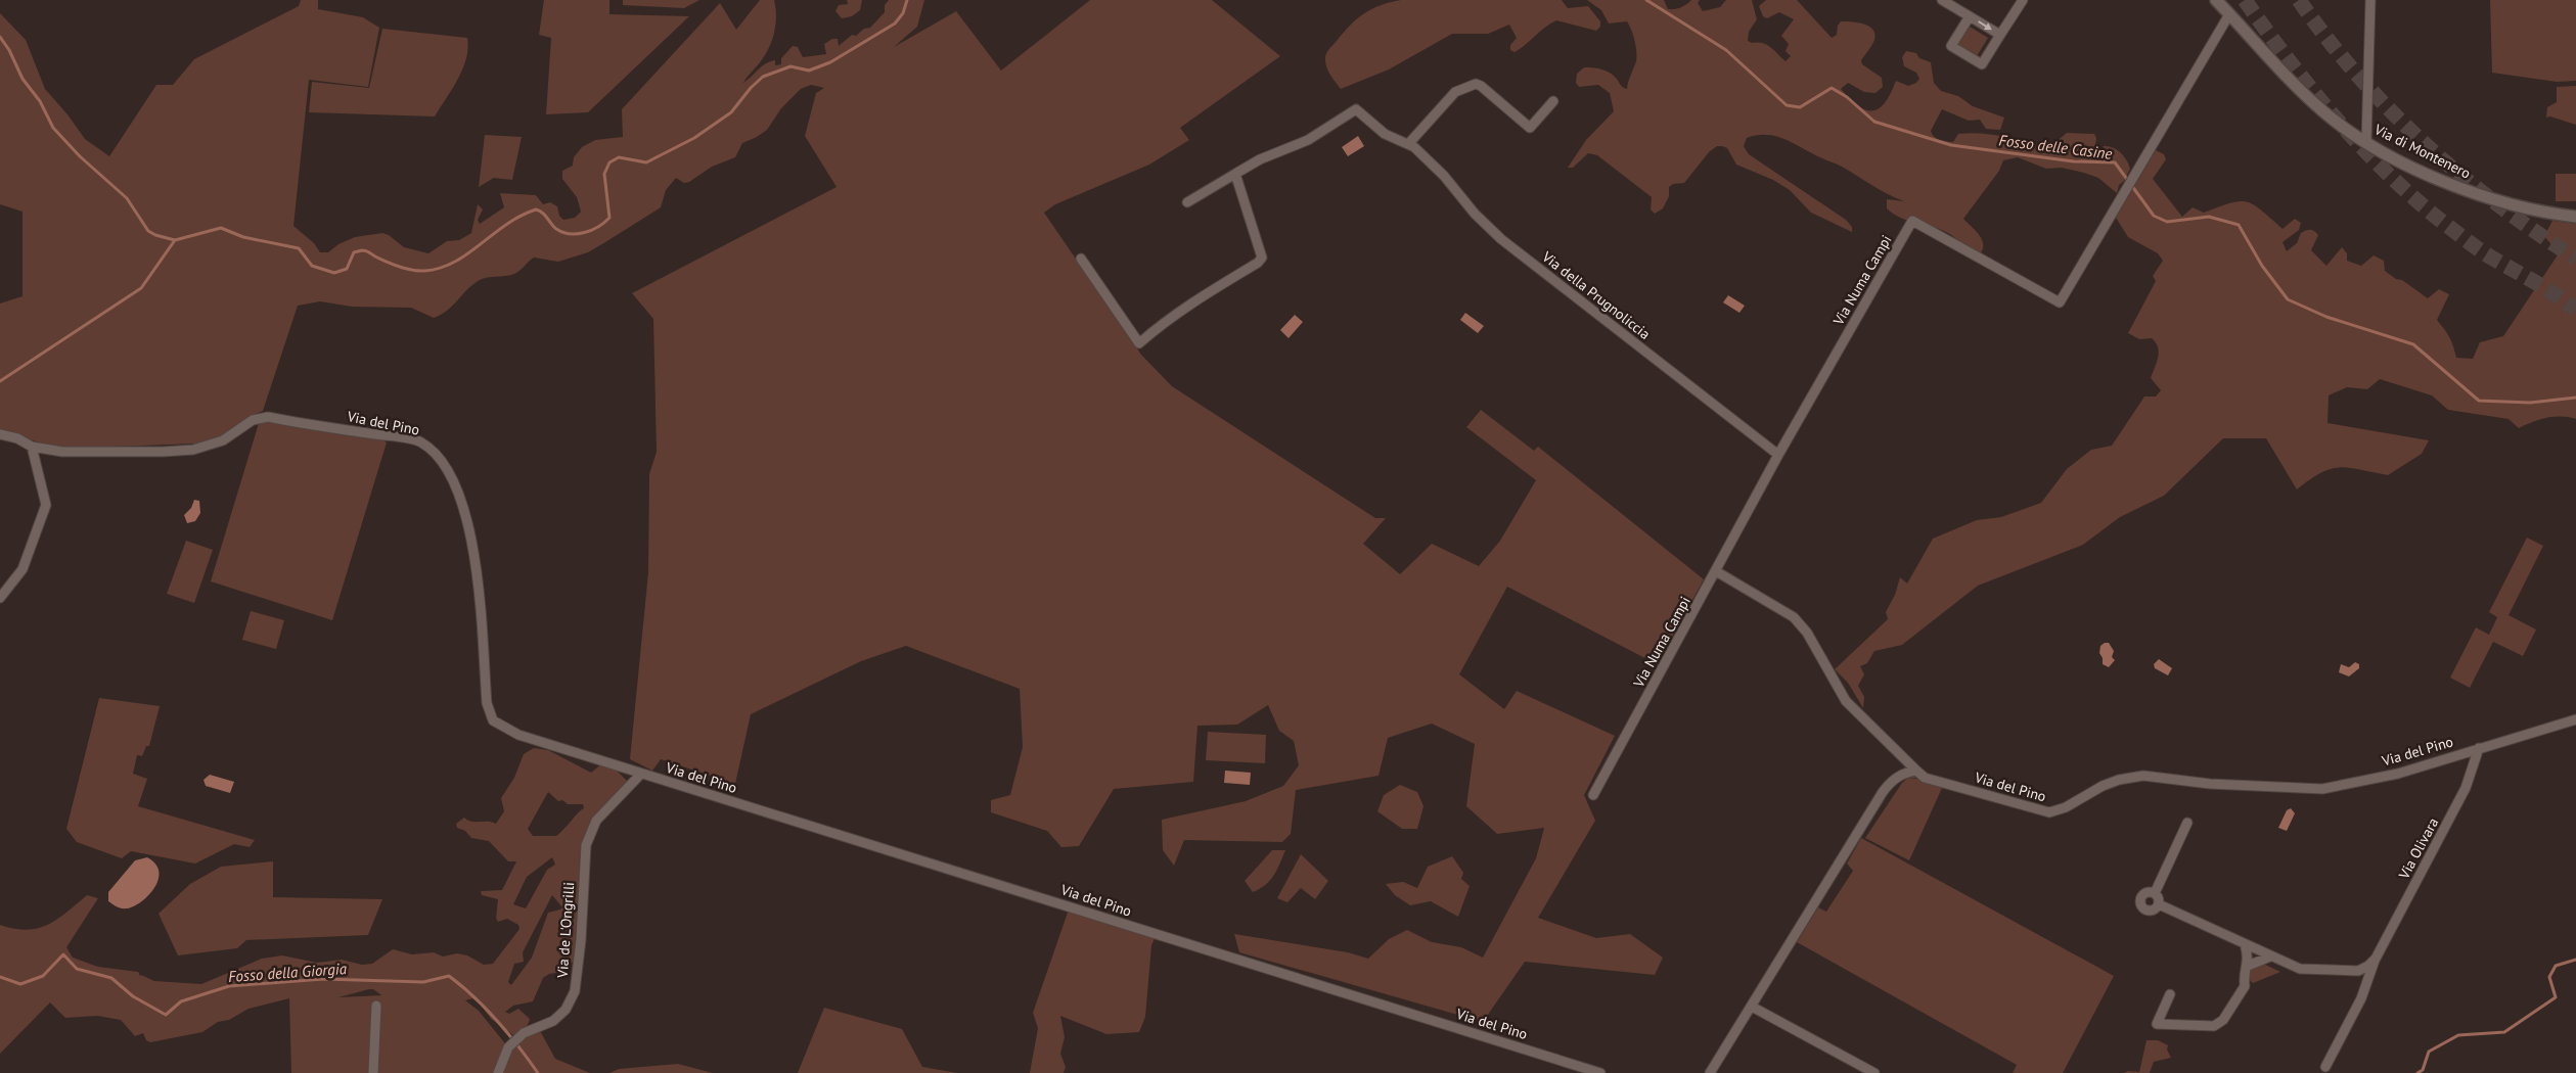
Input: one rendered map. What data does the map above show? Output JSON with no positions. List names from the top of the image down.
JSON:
{
  "streets": {
    "street": [
      "Via di Montenero",
      "Via Numa Campi",
      "Via della Prugnoliccia",
      "Via del Pino",
      "Via Olivara",
      "Via de L'Ongrilli"
    ]
  },
  "crossings": [
    ["Via di Montenero", "Via Numa Campi"],
    ["Via Numa Campi", "Via della Prugnoliccia"],
    ["Via Numa Campi", "Via del Pino"],
    ["Via del Pino", "Via Olivara"],
    ["Via del Pino", "Via de L'Ongrilli"]
  ],
  "water": ["Fosso delle Casine", "Fosso della Giorgia"]
}
